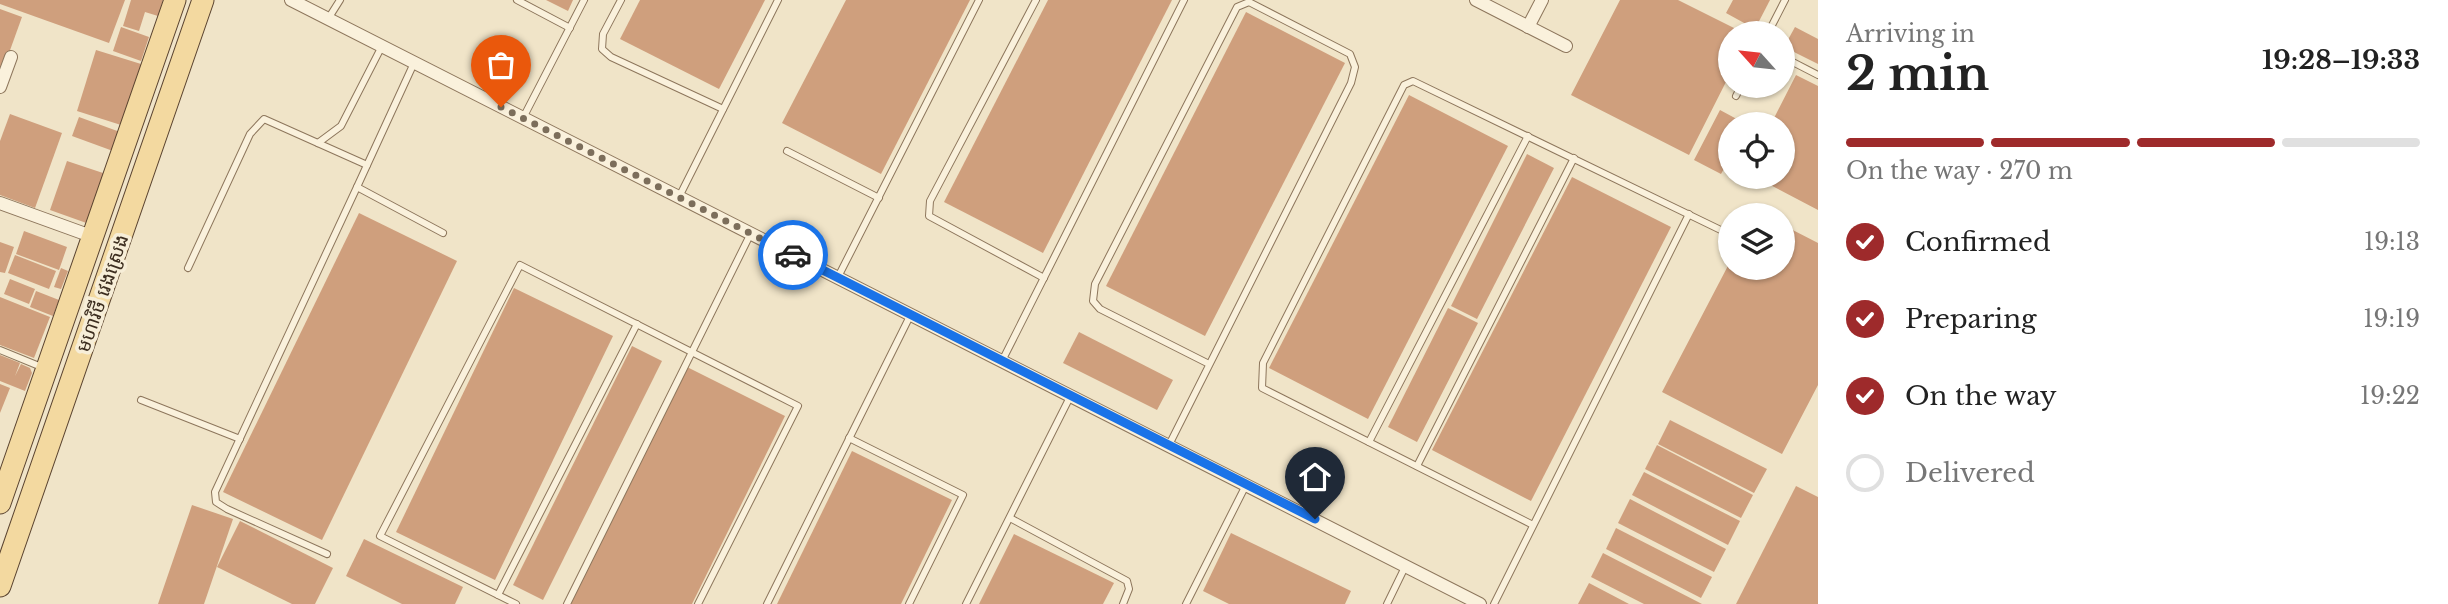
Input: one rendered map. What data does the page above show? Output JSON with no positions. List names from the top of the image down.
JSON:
{
  "streets": {
    "main road": ["មហាវិថី វេងស្រេង"]
  },
  "north": "top left",
  "page": {
    "heading": ["2 min", "Arriving in", "19:28–19:33"],
    "bar": "On the way · 270 m",
    "list": [
      ["Confirmed", "19:13"],
      ["Preparing", "19:19"],
      ["On the way", "19:22"],
      "Delivered"
    ]
  }
}
